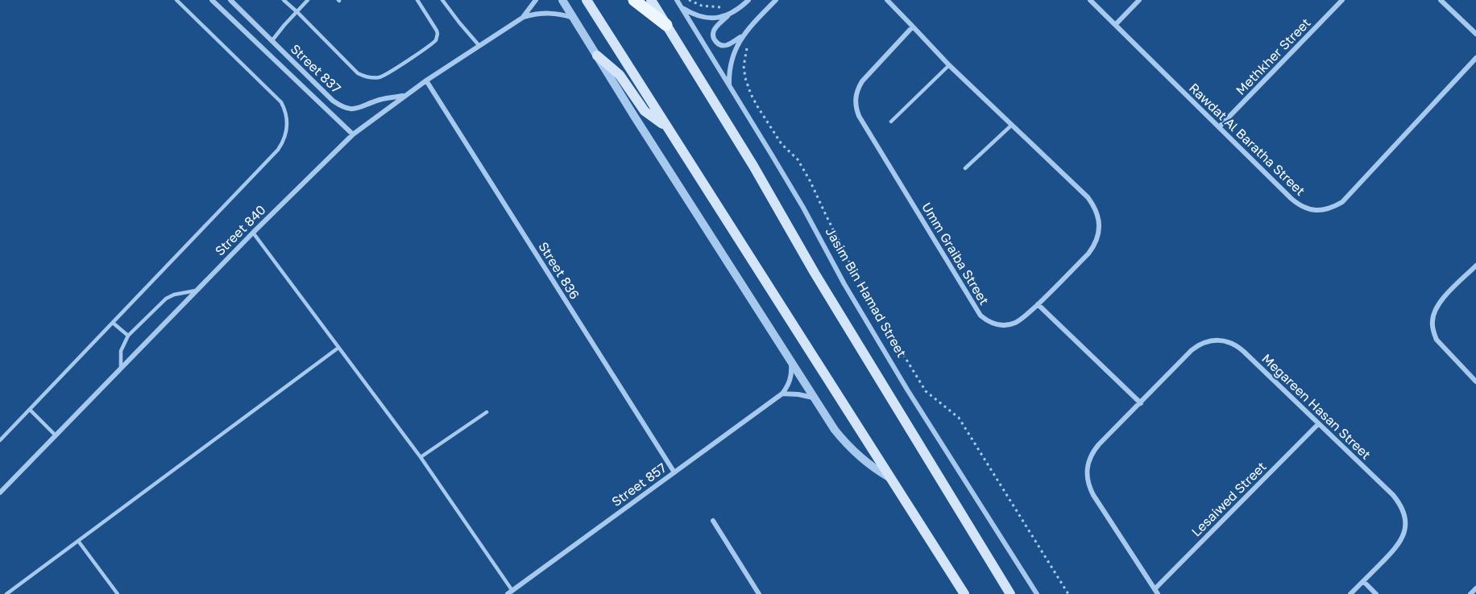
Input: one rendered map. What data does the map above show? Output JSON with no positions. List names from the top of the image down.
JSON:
{
  "streets": {
    "street": [
      "Methkher Street",
      "Street 837",
      "Rawdat Al Baratha Street",
      "Street 840",
      "Umm Graiba Street",
      "Street 836",
      "Jasim Bin Hamad Street",
      "Megareen Hasan Street",
      "Street 857",
      "Lesaiwed Street"
    ]
  },
  "crossings": [
    ["Methkher Street", "Rawdat Al Baratha Street"],
    ["Street 837", "Street 840"],
    ["Street 840", "Street 836"],
    ["Street 836", "Street 857"],
    ["Megareen Hasan Street", "Lesaiwed Street"]
  ]
}
